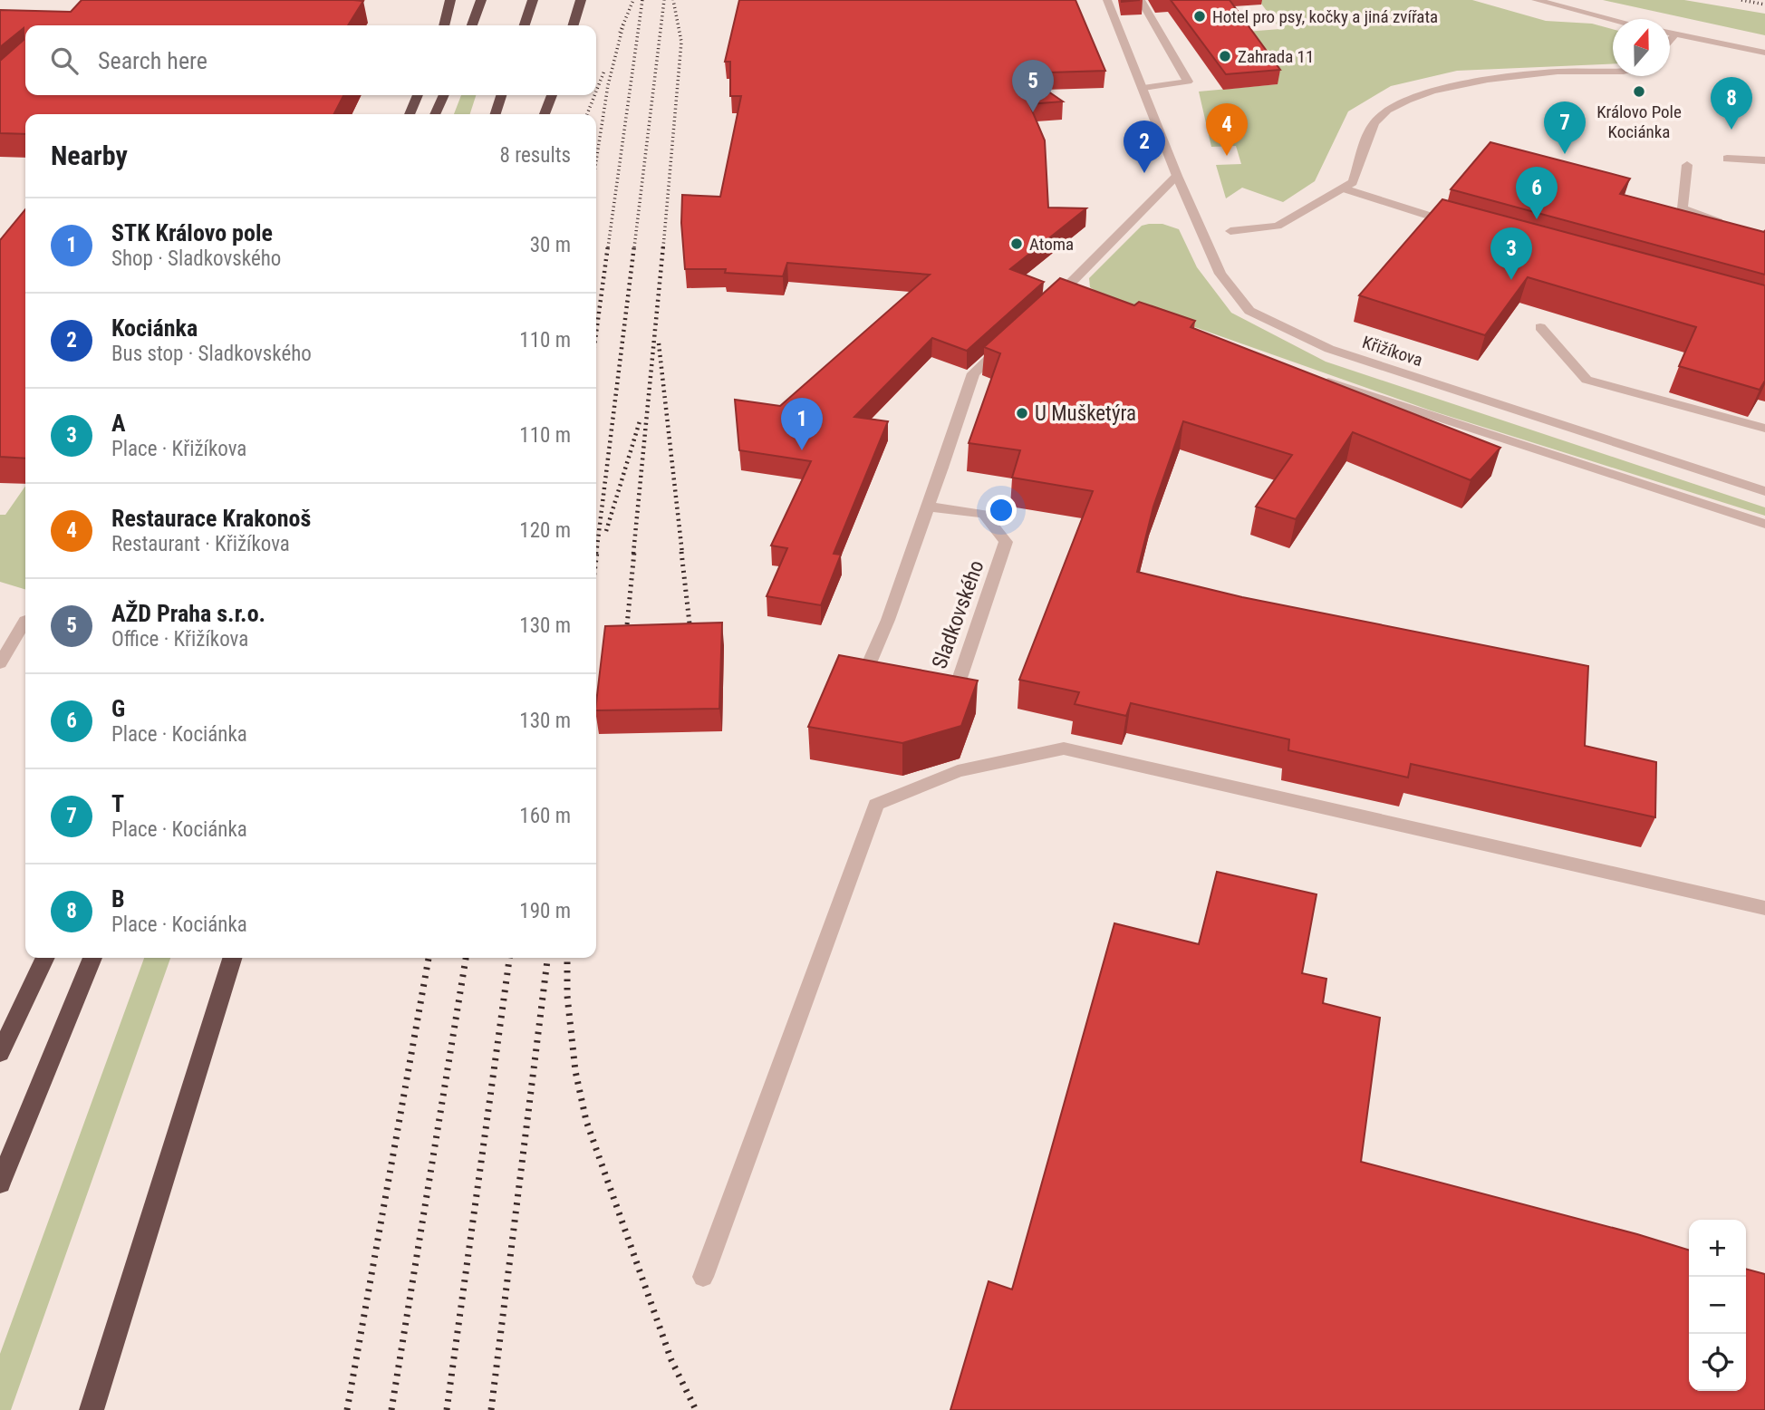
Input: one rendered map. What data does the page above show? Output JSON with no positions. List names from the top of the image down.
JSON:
{
  "streets": {
    "street": ["Křižíkova", "Sladkovského"]
  },
  "places": [
    "Hotel pro psy, kočky a jiná zvířata",
    "Zahrada 11",
    "Královo Pole Kociánka",
    "Atoma",
    "U Mušketýra"
  ],
  "north": "top",
  "page": {
    "search": "Search here",
    "pins": [
      "5",
      "8",
      "7",
      "4",
      "2",
      "6",
      "3",
      "1"
    ],
    "heading": ["Nearby", "8 results"],
    "list": [
      {
        "mark": "1",
        "name": "STK Královo pole",
        "note": "Shop · Sladkovského",
        "value": "30 m"
      },
      {
        "mark": "2",
        "name": "Kociánka",
        "note": "Bus stop · Sladkovského",
        "value": "110 m"
      },
      {
        "mark": "3",
        "name": "A",
        "note": "Place · Křižíkova",
        "value": "110 m"
      },
      {
        "mark": "4",
        "name": "Restaurace Krakonoš",
        "note": "Restaurant · Křižíkova",
        "value": "120 m"
      },
      {
        "mark": "5",
        "name": "AŽD Praha s.r.o.",
        "note": "Office · Křižíkova",
        "value": "130 m"
      },
      {
        "mark": "6",
        "name": "G",
        "note": "Place · Kociánka",
        "value": "130 m"
      },
      {
        "mark": "7",
        "name": "T",
        "note": "Place · Kociánka",
        "value": "160 m"
      },
      {
        "mark": "8",
        "name": "B",
        "note": "Place · Kociánka",
        "value": "190 m"
      }
    ],
    "map_buttons": ["+", "−"]
  }
}
